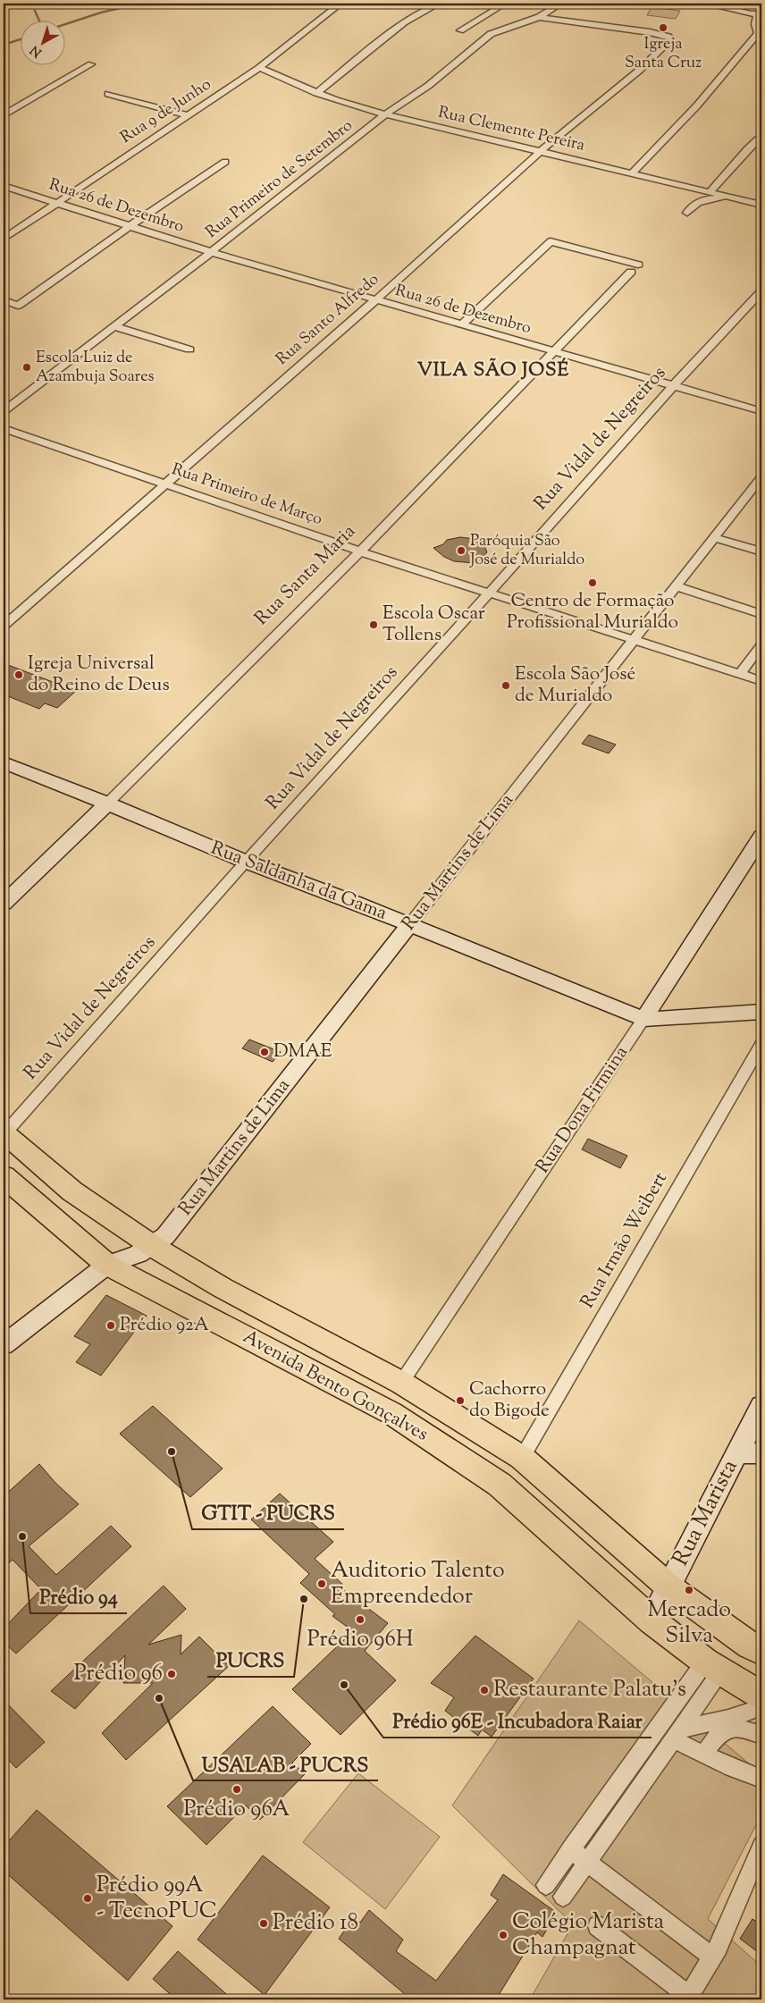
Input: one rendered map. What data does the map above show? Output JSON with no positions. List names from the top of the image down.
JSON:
{
  "streets": {
    "main road": ["Avenida Bento Gonçalves"],
    "street": [
      "Rua 9 de Junho",
      "Rua Clemente Pereira",
      "Rua Primeiro de Setembro",
      "Rua 26 de Dezembro",
      "Rua Santo Alfredo",
      "Rua Vidal de Negreiros",
      "Rua Primeiro de Março",
      "Rua Santa Maria",
      "Rua Martins de Lima",
      "Rua Saldanha da Gama",
      "Rua Dona Firmina",
      "Rua Irmão Weibert",
      "Rua Marista"
    ]
  },
  "crossings": [
    ["Rua 9 de Junho", "Rua Clemente Pereira"],
    ["Rua 9 de Junho", "Rua 26 de Dezembro"],
    ["Rua Clemente Pereira", "Rua Primeiro de Setembro"],
    ["Rua Clemente Pereira", "Rua Santo Alfredo"],
    ["Rua Primeiro de Setembro", "Rua 26 de Dezembro"],
    ["Rua Primeiro de Setembro", "Rua Santo Alfredo"],
    ["Rua 26 de Dezembro", "Rua Santo Alfredo"],
    ["Rua 26 de Dezembro", "Rua Vidal de Negreiros"],
    ["Rua 26 de Dezembro", "Rua Santa Maria"],
    ["Rua Santo Alfredo", "Rua Primeiro de Março"],
    ["Rua Vidal de Negreiros", "Rua Primeiro de Março"],
    ["Rua Vidal de Negreiros", "Rua Saldanha da Gama"],
    ["Rua Vidal de Negreiros", "Avenida Bento Gonçalves"],
    ["Rua Primeiro de Março", "Rua Santa Maria"],
    ["Rua Primeiro de Março", "Rua Martins de Lima"],
    ["Rua Santa Maria", "Rua Saldanha da Gama"],
    ["Rua Martins de Lima", "Rua Saldanha da Gama"],
    ["Rua Martins de Lima", "Avenida Bento Gonçalves"],
    ["Rua Saldanha da Gama", "Rua Dona Firmina"],
    ["Rua Dona Firmina", "Avenida Bento Gonçalves"],
    ["Rua Irmão Weibert", "Avenida Bento Gonçalves"],
    ["Avenida Bento Gonçalves", "Rua Marista"]
  ],
  "districts": ["VILA SÃO JOSÉ"],
  "places": [
    "Igreja Santa Cruz",
    "Escola Luiz de Azambuja Soares",
    "Paróquia São José de Murialdo",
    "Centro de Formação Profissional Murialdo",
    "Escola Oscar Tollens",
    "Igreja Universal do Reino de Deus",
    "Escola São José de Murialdo",
    "DMAE",
    "Prédio 92A",
    "Cachorro do Bigode",
    "GTIT - PUCRS",
    "Prédio 94",
    "Auditorio Talento Empreendedor",
    "Mercado Silva",
    "PUCRS",
    "Prédio 96H",
    "Prédio 96",
    "Prédio 96E - Incubadora Raiar",
    "Restaurante Palatu's",
    "USALAB - PUCRS",
    "Prédio 96A",
    "Prédio 99A - TecnoPUC",
    "Prédio 18",
    "Colégio Marista Champagnat"
  ],
  "north": "bottom left"
}
